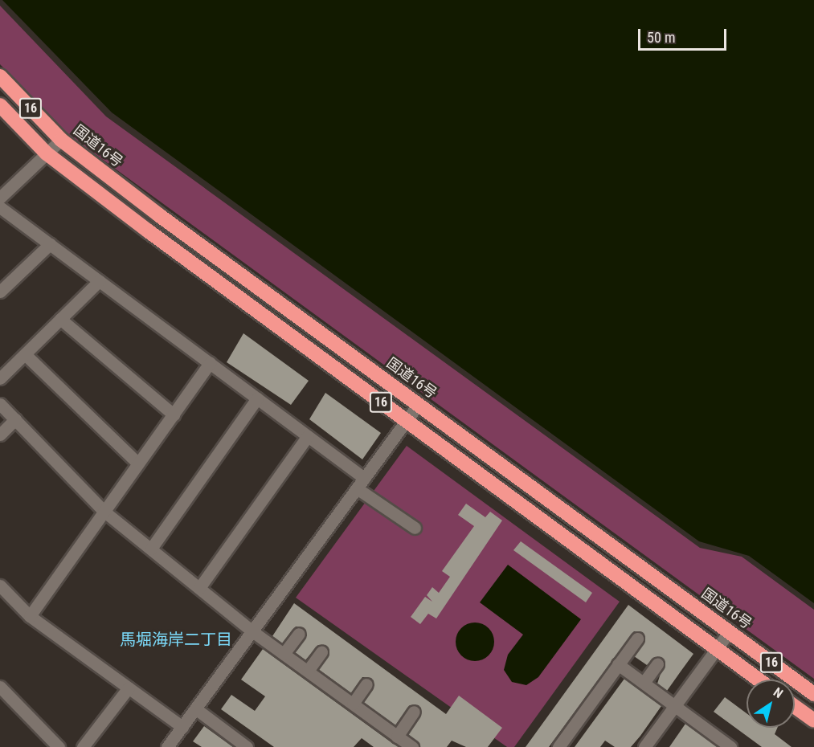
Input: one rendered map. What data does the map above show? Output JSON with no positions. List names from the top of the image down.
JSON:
{
  "streets": {
    "highway": ["16", "国道16号"]
  },
  "districts": ["馬堀海岸二丁目"],
  "scale_bar": "50 m",
  "north": "top right"
}
